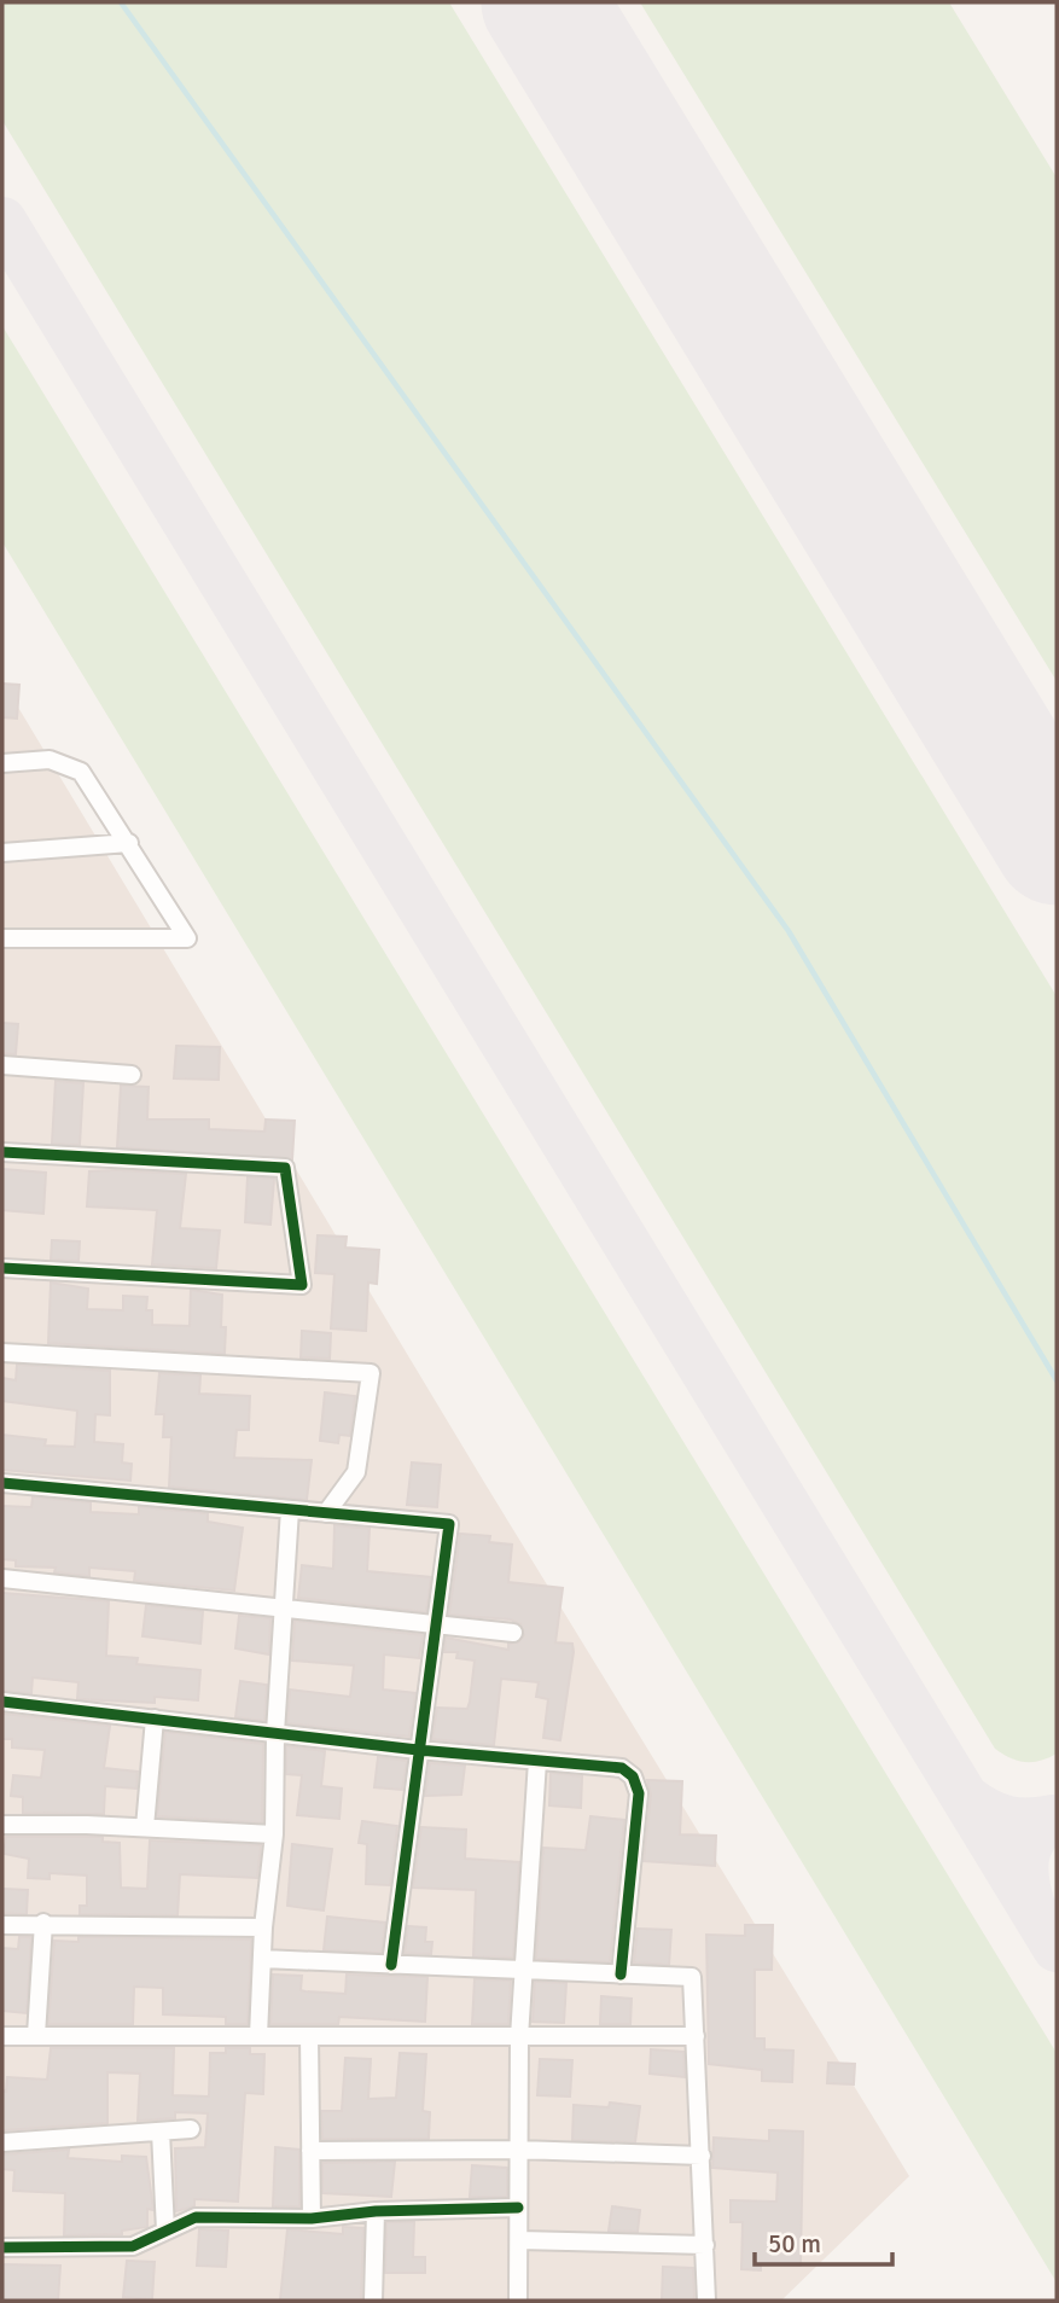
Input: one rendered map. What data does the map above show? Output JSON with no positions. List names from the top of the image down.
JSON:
{
  "scale_bar": "50 m"
}
